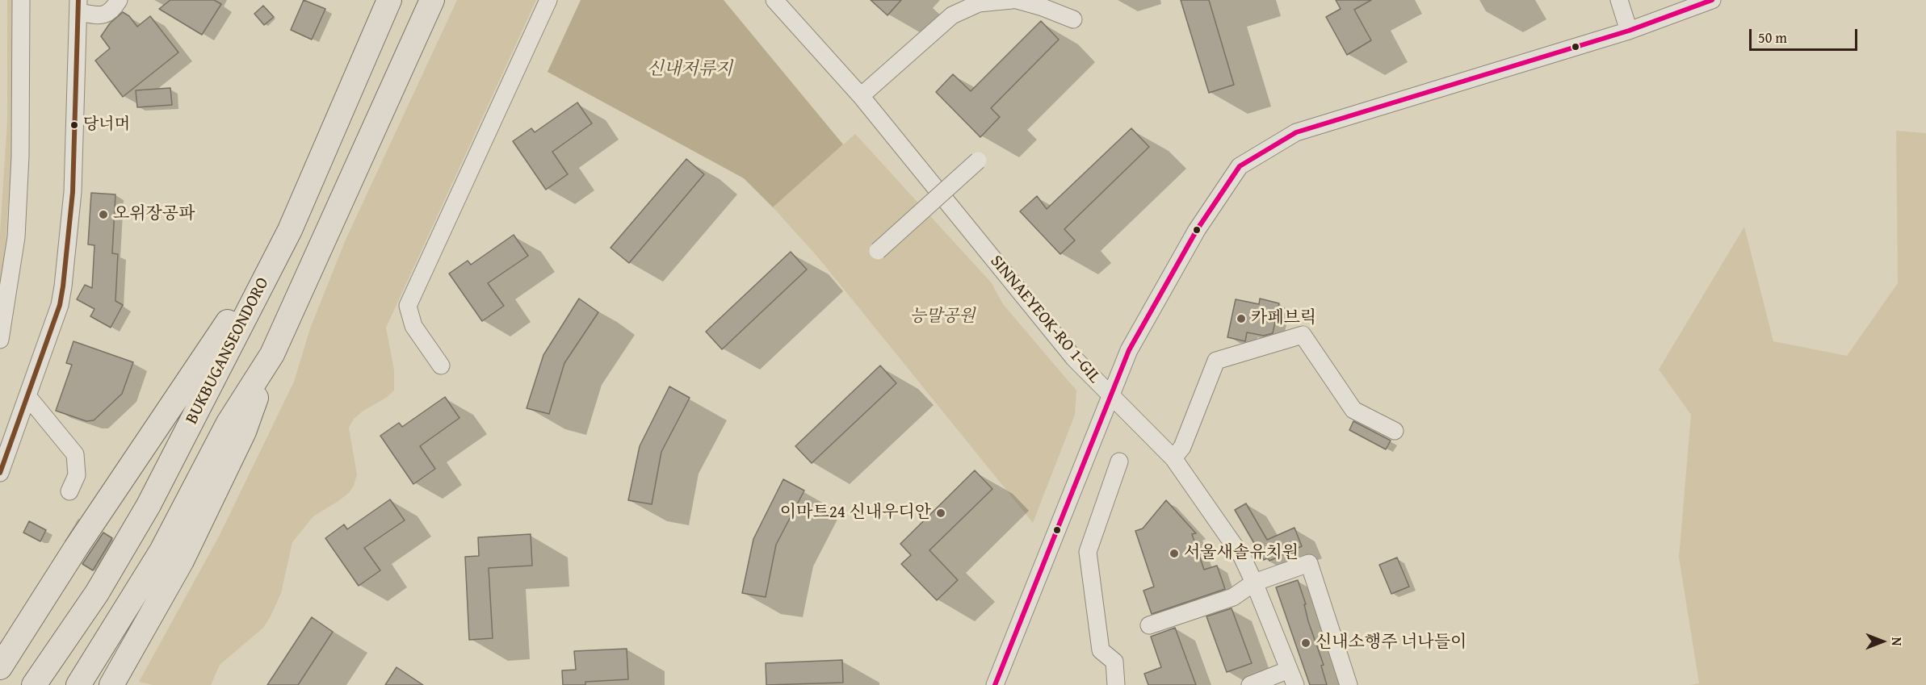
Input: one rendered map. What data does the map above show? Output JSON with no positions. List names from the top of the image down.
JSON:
{
  "streets": {
    "highway": ["BUKBUGANSEONDORO"],
    "street": ["SINNAEYEOK-RO 1-GIL"]
  },
  "water": ["신내저류지"],
  "parks": ["능말공원"],
  "places": [
    "당너머",
    "오위장공파",
    "카페브릭",
    "이마트24 신내우디안",
    "서울새솔유치원",
    "신내소행주 너나들이"
  ],
  "scale_bar": "50 m",
  "north": "right"
}
